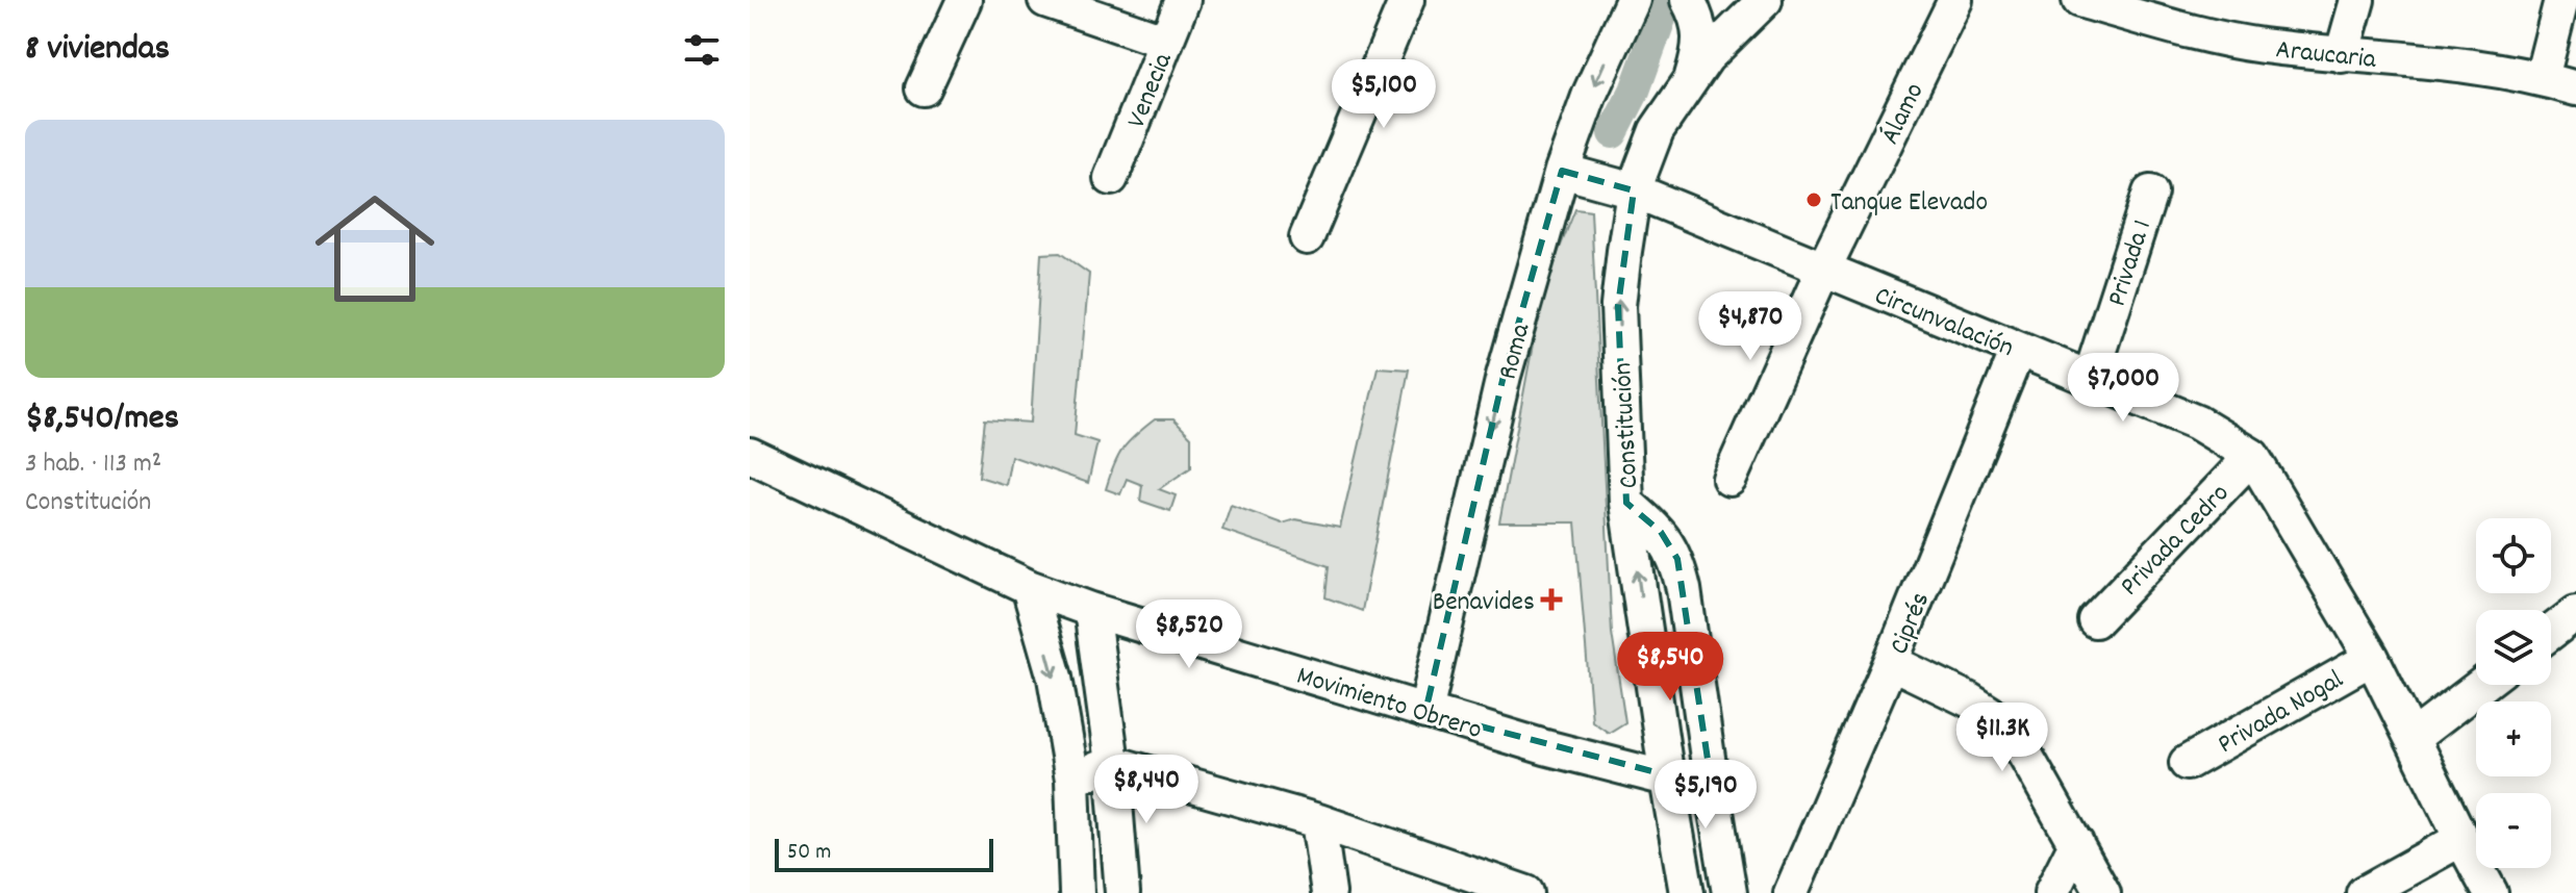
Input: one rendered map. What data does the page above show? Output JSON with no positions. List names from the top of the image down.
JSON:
{
  "streets": {
    "street": [
      "Araucaria",
      "Venecia",
      "Álamo",
      "Privada 1",
      "Circunvalación",
      "Roma",
      "Constitución",
      "Privada Cedro",
      "Ciprés",
      "Movimiento Obrero",
      "Privada Nogal"
    ]
  },
  "crossings": [
    ["Álamo", "Circunvalación"],
    ["Privada 1", "Circunvalación"],
    ["Circunvalación", "Roma"],
    ["Circunvalación", "Constitución"],
    ["Circunvalación", "Privada Cedro"],
    ["Circunvalación", "Ciprés"],
    ["Circunvalación", "Privada Nogal"],
    ["Roma", "Movimiento Obrero"],
    ["Constitución", "Movimiento Obrero"]
  ],
  "places": {
    "other": ["Tanque Elevado"],
    "health": ["Benavides"]
  },
  "scale_bar": "50 m",
  "page": {
    "heading": "8 viviendas",
    "price": [
      "$5,100",
      "$4,870",
      "$7,000",
      "$8,520",
      "$8,540",
      "$11.3K",
      "$8,440",
      "$5,190"
    ],
    "list": [
      {
        "name": "$8,540/mes",
        "note": "3 hab. · 113 m² · Constitución"
      }
    ],
    "map_buttons": ["+", "−"],
    "scale": "50 m"
  }
}
